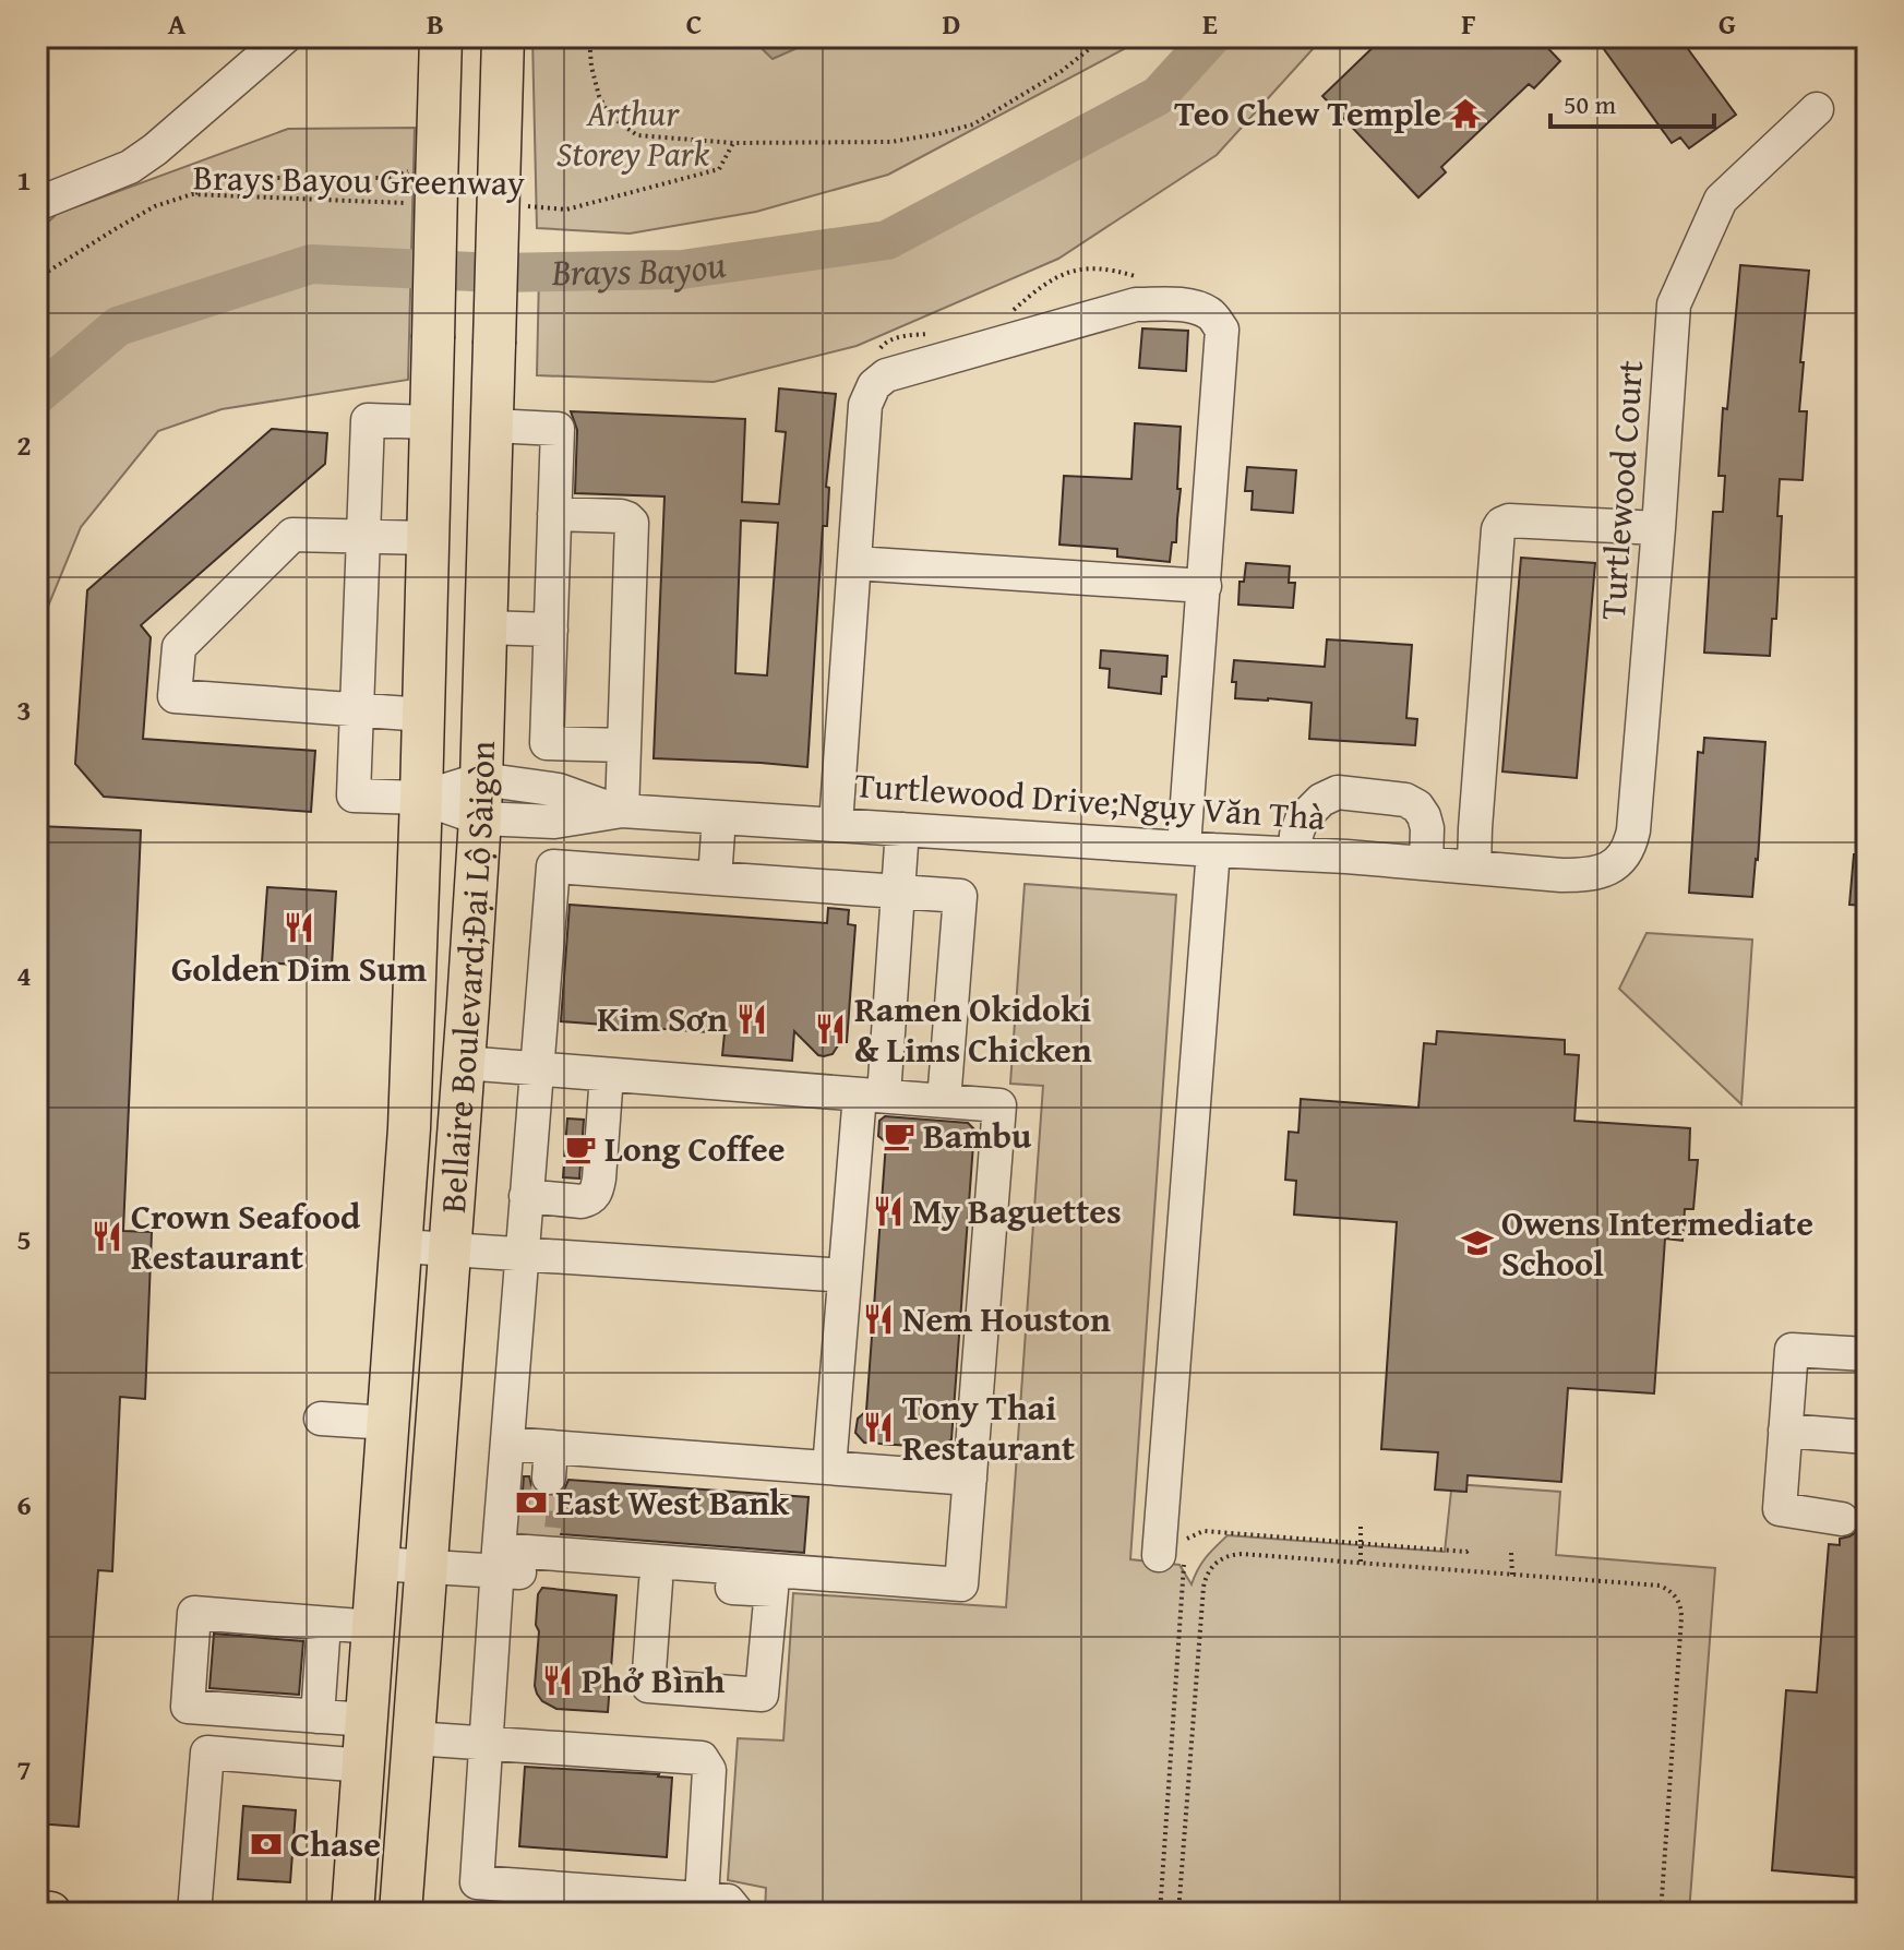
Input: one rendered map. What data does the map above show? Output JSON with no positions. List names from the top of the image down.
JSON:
{
  "streets": {
    "main road": ["Bellaire Boulevard;Đại Lộ Sàigòn"],
    "street": ["Turtlewood Court", "Turtlewood Drive;Ngụy Văn Thà"],
    "path": ["Brays Bayou Greenway"]
  },
  "crossings": [
    ["Brays Bayou Greenway", "Bellaire Boulevard;Đại Lộ Sàigòn"],
    ["Turtlewood Court", "Turtlewood Drive;Ngụy Văn Thà"],
    ["Turtlewood Drive;Ngụy Văn Thà", "Bellaire Boulevard;Đại Lộ Sàigòn"]
  ],
  "water": ["Brays Bayou"],
  "parks": ["Arthur Storey Park"],
  "places": {
    "temple": ["Teo Chew Temple"],
    "restaurant": [
      "Golden Dim Sum",
      "Kim Sơn",
      "Ramen Okidoki & Lims Chicken",
      "My Baguettes",
      "Crown Seafood Restaurant",
      "Nem Houston",
      "Tony Thai Restaurant",
      "Phở Bình"
    ],
    "cafe": ["Bambu", "Long Coffee"],
    "school or university": ["Owens Intermediate School"],
    "bank": ["East West Bank", "Chase"]
  },
  "scale_bar": "50 m",
  "grid": {
    "columns": [
      "A",
      "B",
      "C",
      "D",
      "E",
      "F",
      "G"
    ],
    "rows": [
      "1",
      "2",
      "3",
      "4",
      "5",
      "6",
      "7"
    ]
  }
}
